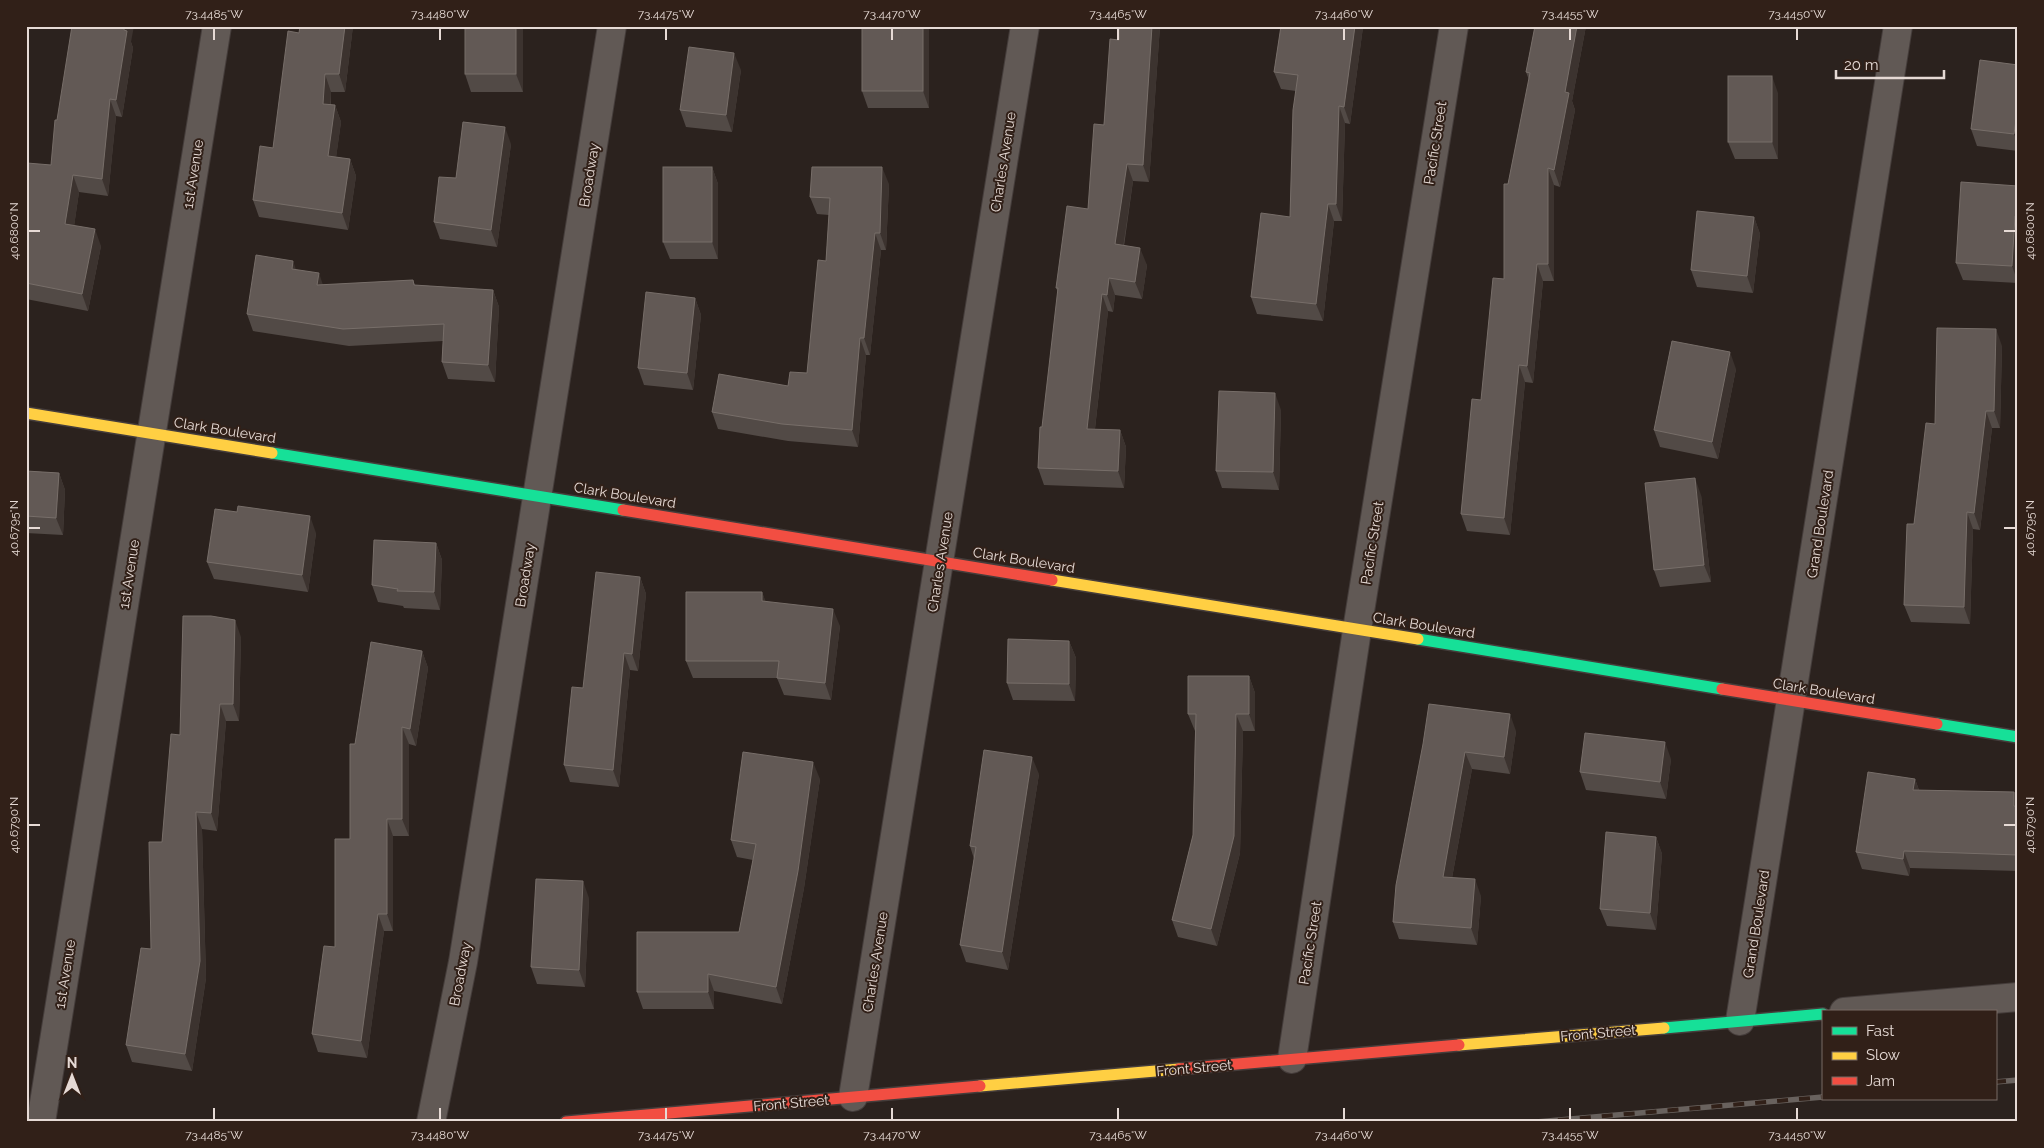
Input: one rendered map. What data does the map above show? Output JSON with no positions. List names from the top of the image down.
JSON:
{
  "streets": {
    "street": [
      "Pacific Street",
      "Charles Avenue",
      "1st Avenue",
      "Broadway",
      "Clark Boulevard",
      "Grand Boulevard",
      "Front Street"
    ]
  },
  "crossings": [
    ["Pacific Street", "Clark Boulevard"],
    ["Pacific Street", "Front Street"],
    ["Charles Avenue", "Clark Boulevard"],
    ["Charles Avenue", "Front Street"],
    ["1st Avenue", "Clark Boulevard"],
    ["Broadway", "Clark Boulevard"],
    ["Clark Boulevard", "Grand Boulevard"],
    ["Grand Boulevard", "Front Street"]
  ],
  "legend": ["Fast", "Slow", "Jam"],
  "scale_bar": "20 m",
  "north": "top",
  "coordinates": [
    "73.4485°W",
    "73.4480°W",
    "73.4475°W",
    "73.4470°W",
    "73.4465°W",
    "73.4460°W",
    "73.4455°W",
    "73.4450°W",
    "40.6800°N",
    "40.6795°N",
    "40.6790°N"
  ]
}
